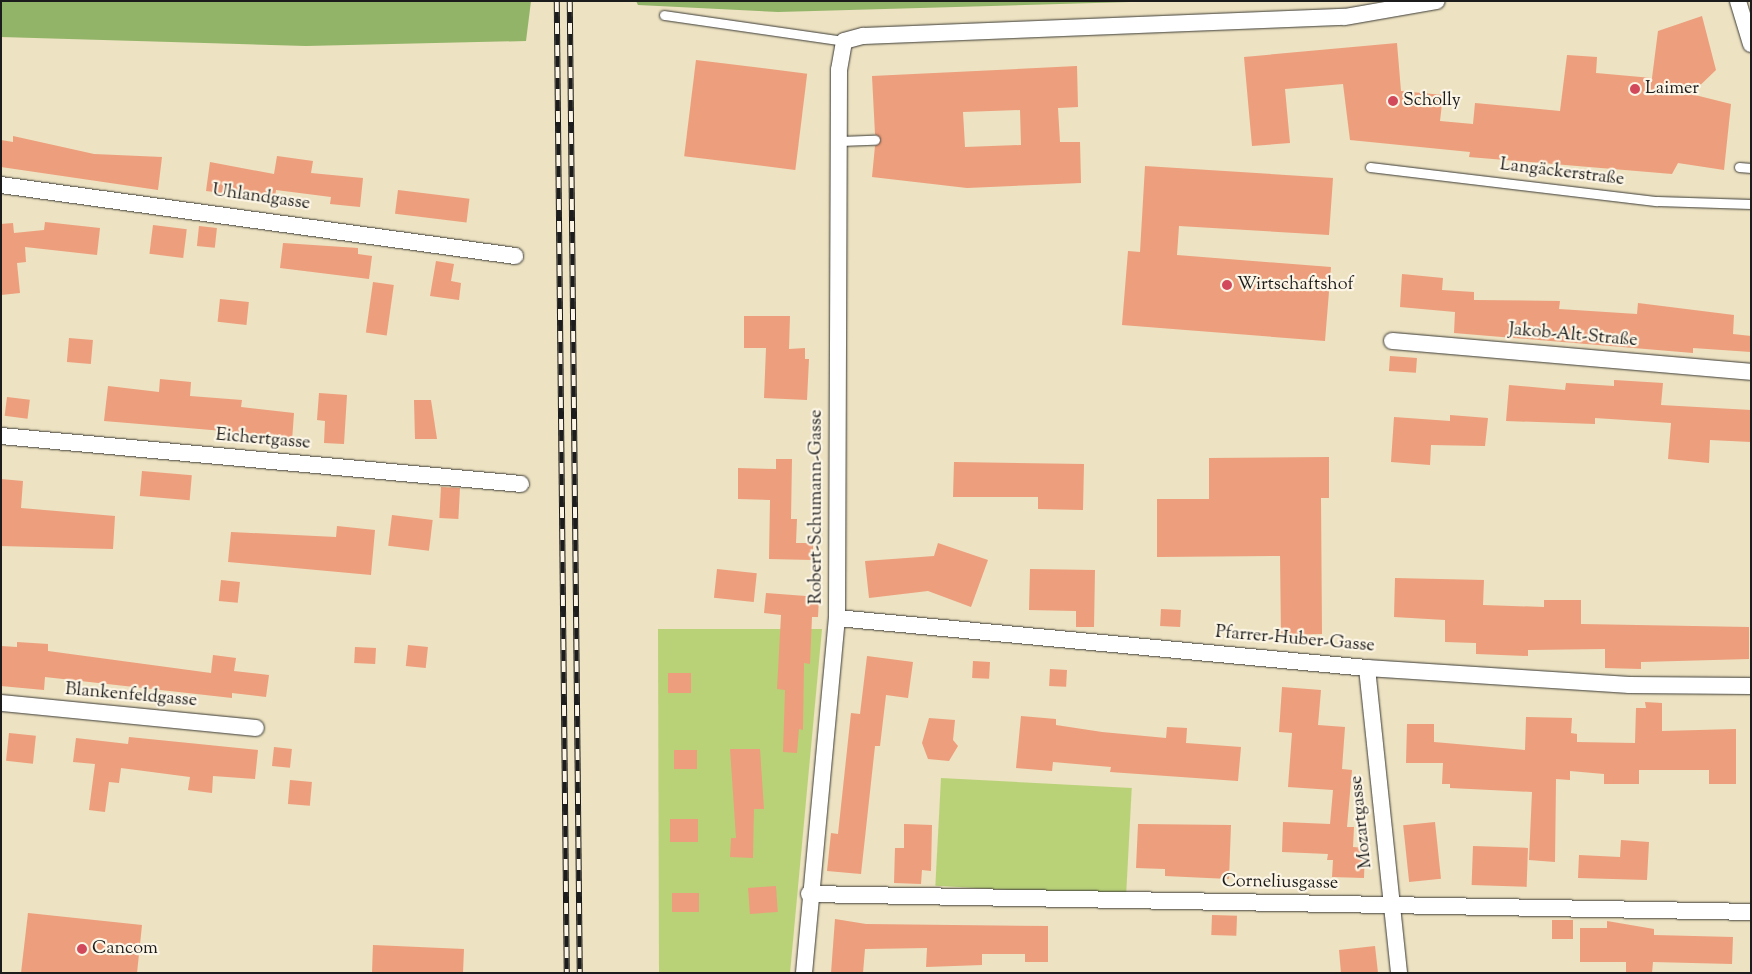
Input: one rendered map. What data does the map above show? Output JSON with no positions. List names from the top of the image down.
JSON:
{
  "streets": {
    "street": [
      "Uhlandgasse",
      "Jakob-Alt-Straße",
      "Eichertgasse",
      "Robert-Schumann-Gasse",
      "Pfarrer-Huber-Gasse",
      "Blankenfeldgasse",
      "Mozartgasse",
      "Corneliusgasse"
    ],
    "lane": ["Langäckerstraße"]
  },
  "crossings": [
    ["Robert-Schumann-Gasse", "Pfarrer-Huber-Gasse"],
    ["Robert-Schumann-Gasse", "Corneliusgasse"],
    ["Pfarrer-Huber-Gasse", "Mozartgasse"],
    ["Mozartgasse", "Corneliusgasse"]
  ],
  "places": [
    "Laimer",
    "Scholly",
    "Wirtschaftshof",
    "Cancom"
  ]
}
